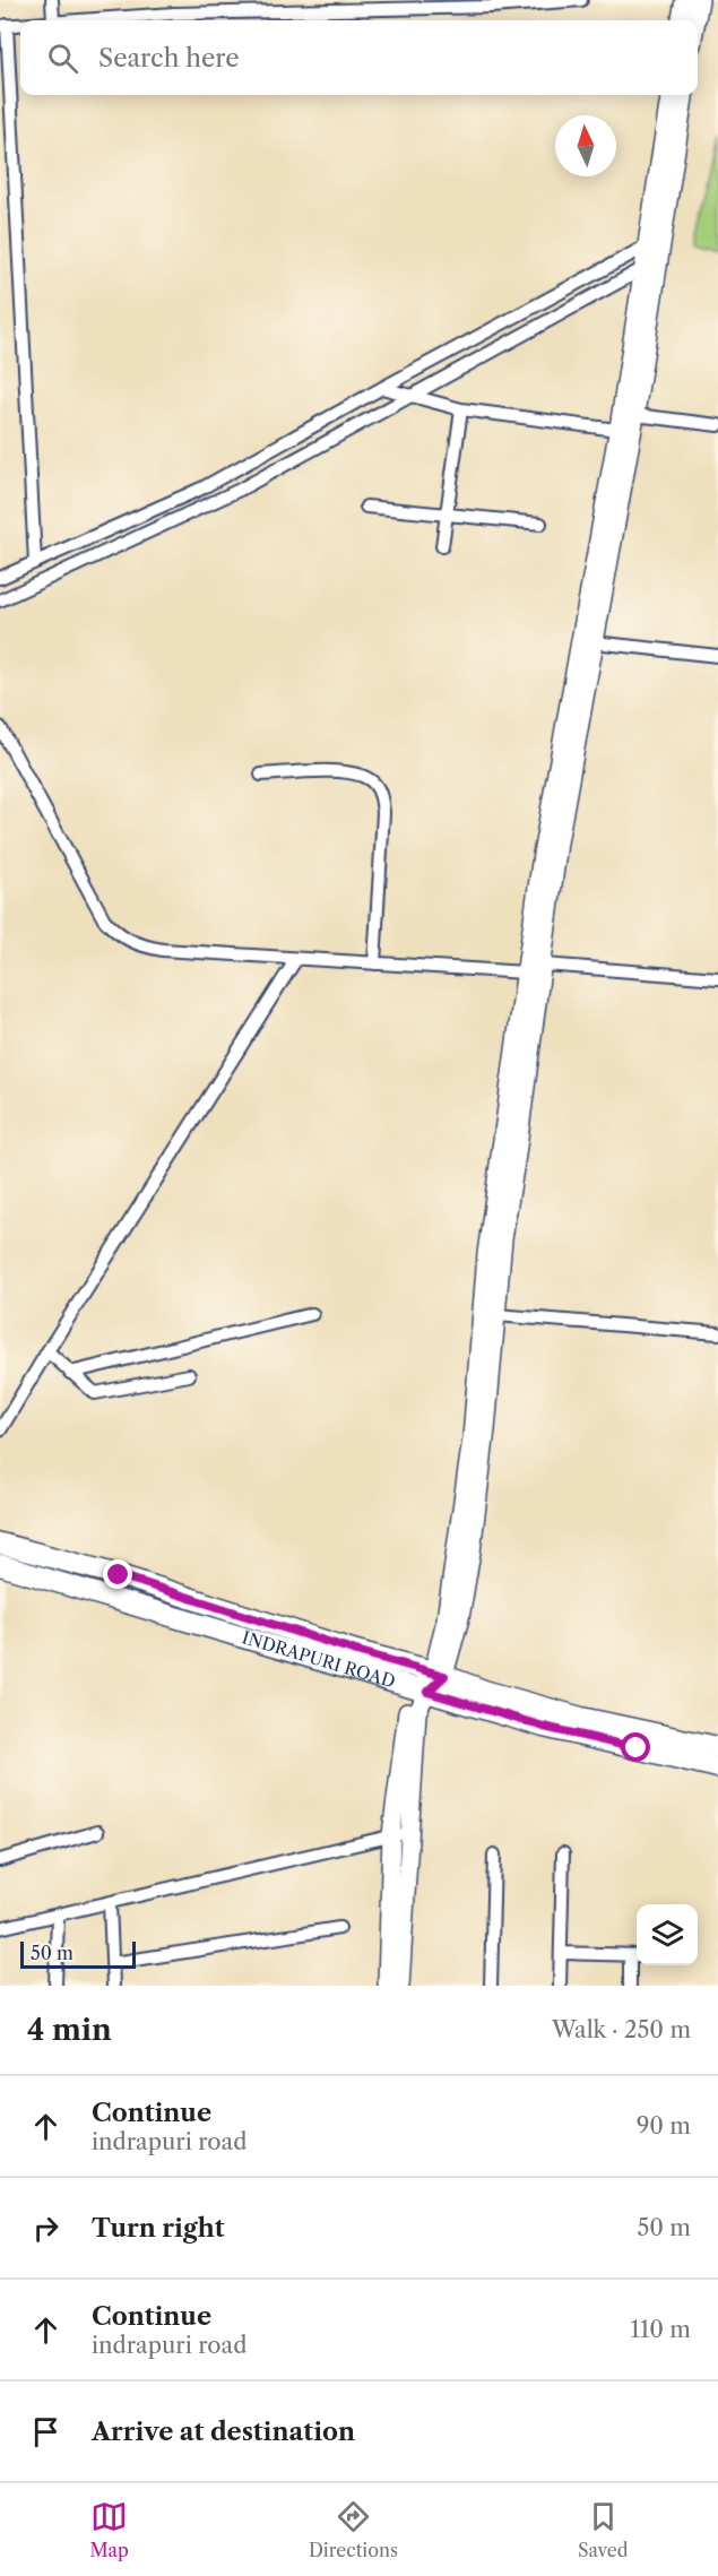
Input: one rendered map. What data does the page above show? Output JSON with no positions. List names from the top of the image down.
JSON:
{
  "streets": {
    "main road": ["INDRAPURI ROAD"]
  },
  "scale_bar": "50 m",
  "north": "top",
  "page": {
    "search": "Search here",
    "scale": "50 m",
    "heading": ["4 min", "Walk · 250 m"],
    "list": [
      ["Continue", "indrapuri road", "90 m"],
      ["Turn right", "50 m"],
      ["Continue", "indrapuri road", "110 m"],
      "Arrive at destination"
    ],
    "nav": ["Map", "Directions", "Saved"]
  }
}
